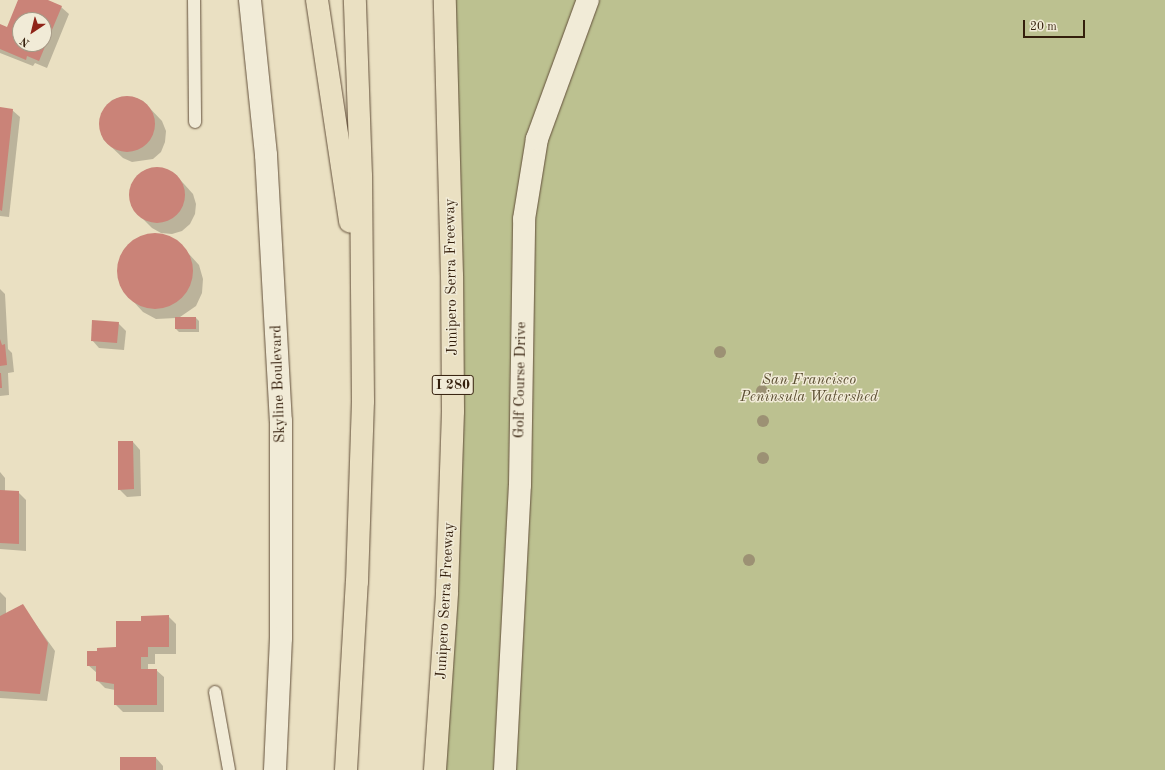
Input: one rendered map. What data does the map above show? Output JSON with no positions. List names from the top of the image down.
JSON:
{
  "streets": {
    "highway": ["Junipero Serra Freeway", "I 280"],
    "street": ["Golf Course Drive", "Skyline Boulevard"]
  },
  "parks": ["San Francisco Peninsula Watershed"],
  "scale_bar": "20 m",
  "north": "bottom left"
}
